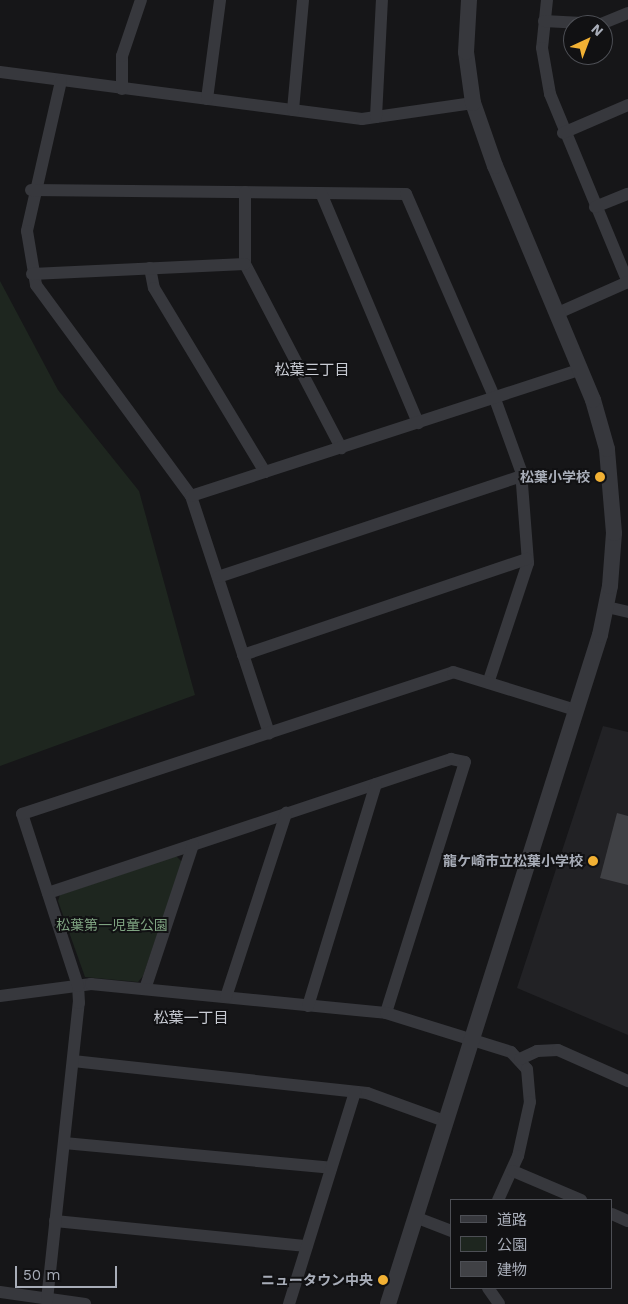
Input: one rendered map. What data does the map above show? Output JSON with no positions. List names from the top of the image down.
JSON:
{
  "districts": ["松葉三丁目", "松葉一丁目"],
  "parks": ["松葉第一児童公園"],
  "places": ["松葉小学校", "龍ケ崎市立松葉小学校", "ニュータウン中央"],
  "legend": ["道路", "公園", "建物"],
  "scale_bar": "50 m",
  "north": "top right"
}
